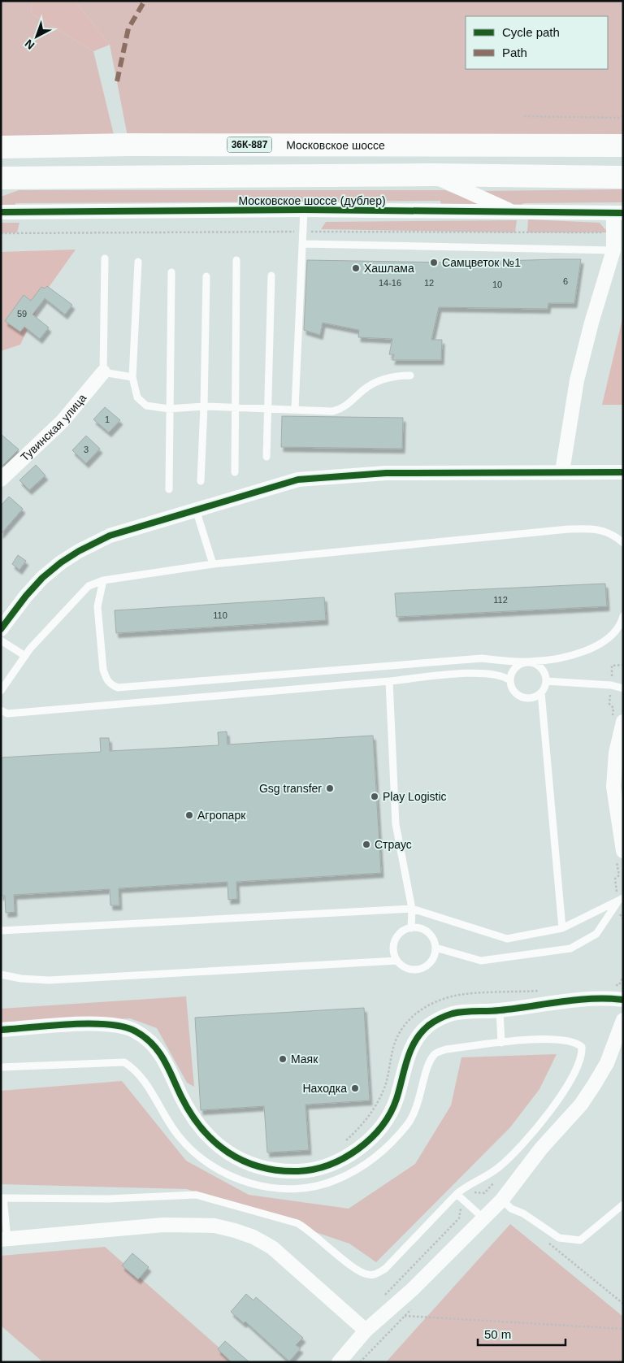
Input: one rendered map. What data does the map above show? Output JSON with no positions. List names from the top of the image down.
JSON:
{
  "streets": {
    "main road": ["36К-887", "Московское шоссе"],
    "street": ["Московское шоссе (дублер)", "Тувинская улица"]
  },
  "places": [
    "Самцветок №1",
    "Хашлама",
    "Gsg transfer",
    "Play Logistic",
    "Агропарк",
    "Страус",
    "Маяк",
    "Находка"
  ],
  "house_numbers": [
    "6",
    "14-16",
    "12",
    "10",
    "59",
    "1",
    "3",
    "112",
    "110"
  ],
  "legend": ["Cycle path", "Path"],
  "scale_bar": "50 m",
  "north": "bottom left"
}
